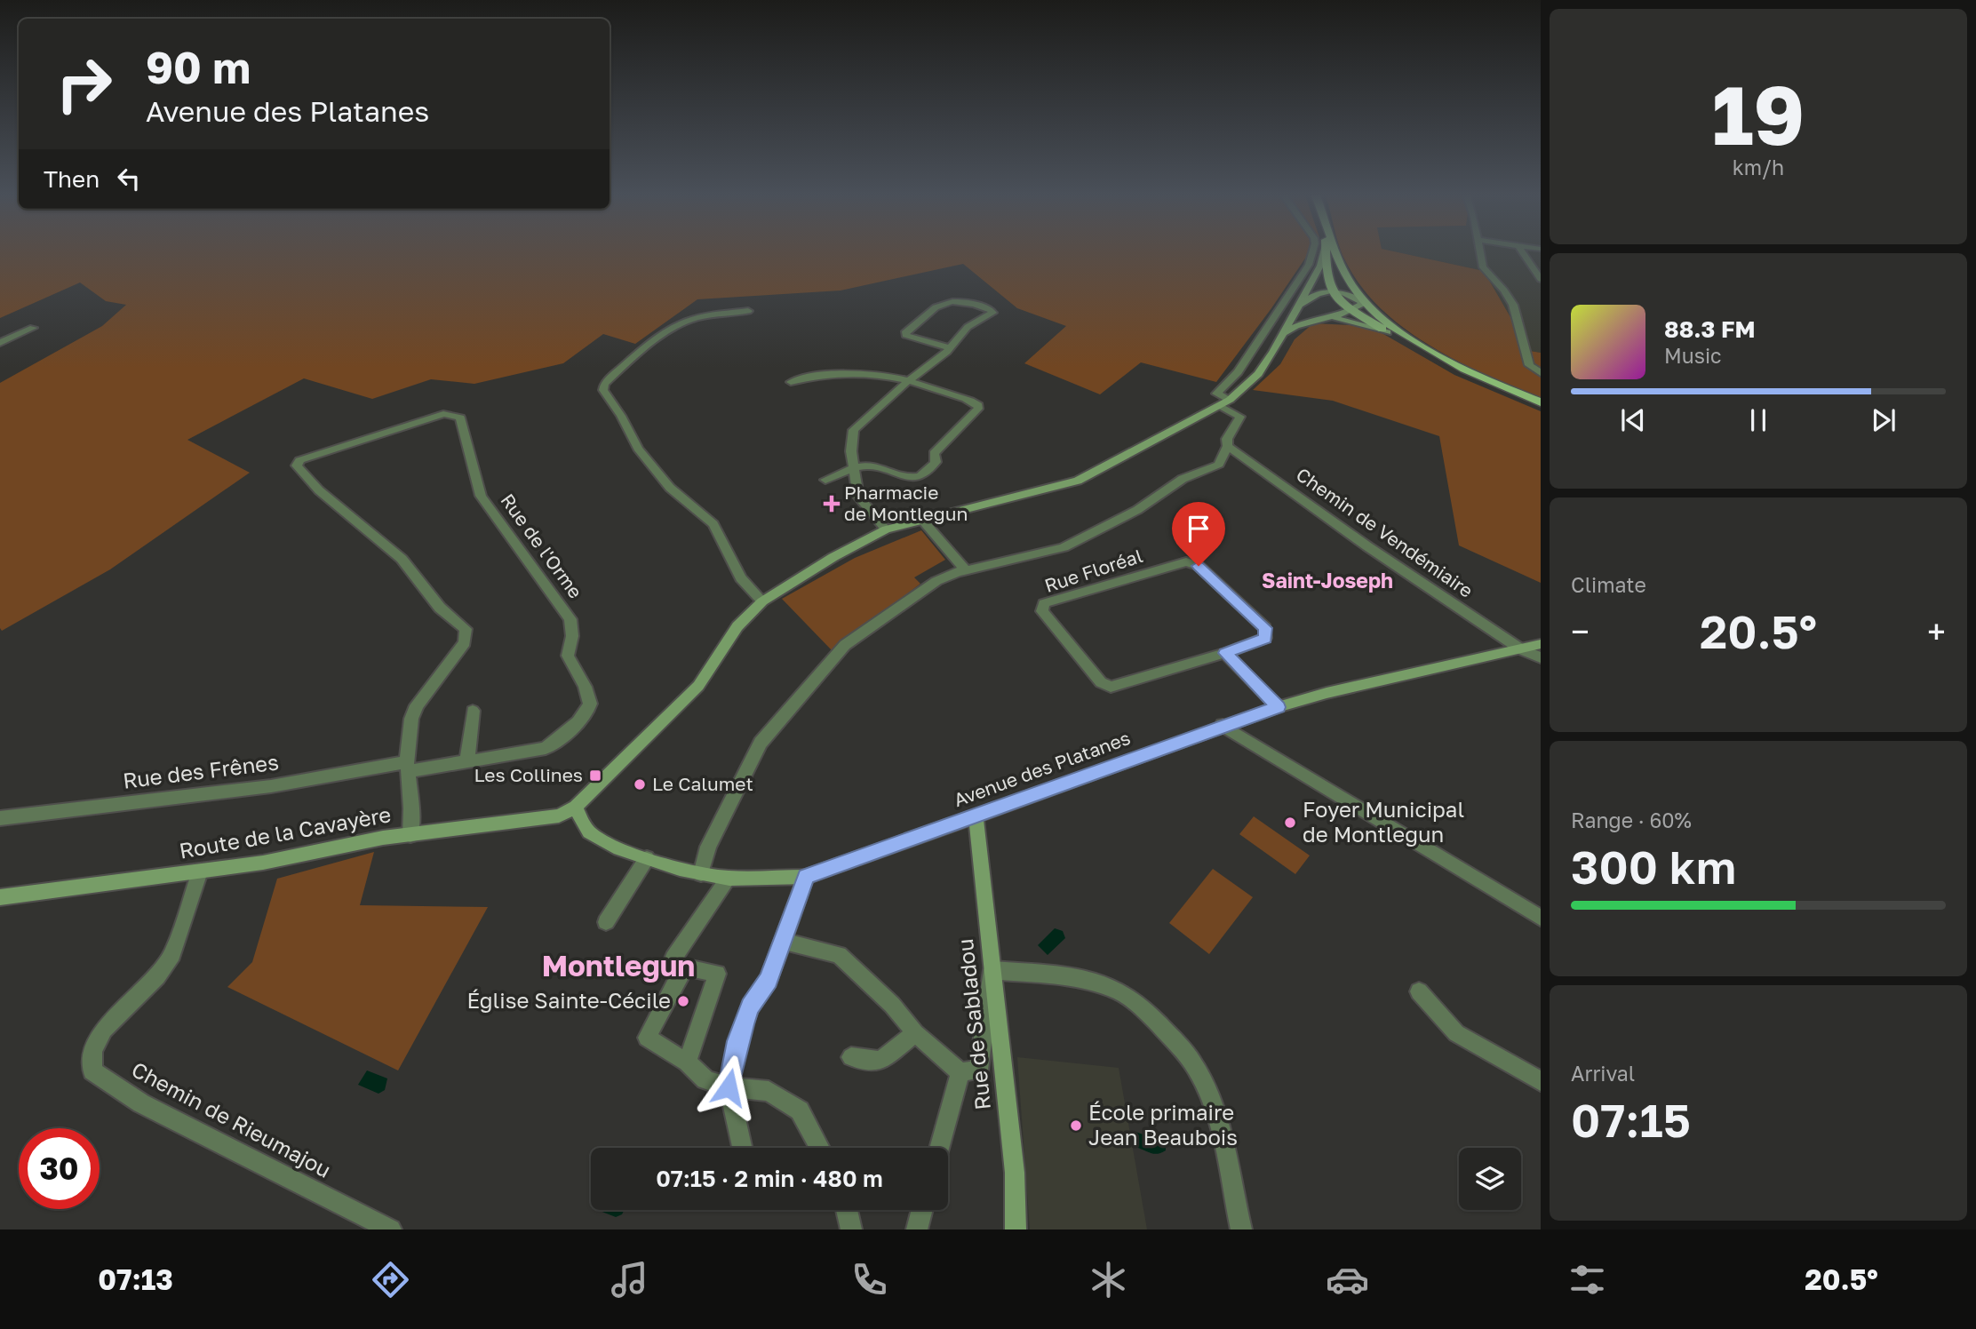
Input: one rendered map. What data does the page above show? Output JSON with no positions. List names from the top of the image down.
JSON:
{
  "streets": {
    "street": [
      "Chemin de Vendémiaire",
      "Rue de l'Orme",
      "Rue Floréal",
      "Avenue des Platanes",
      "Rue des Frênes",
      "Route de la Cavayère",
      "Rue de Sabladou",
      "Chemin de Rieumajou"
    ]
  },
  "crossings": [
    ["Chemin de Vendémiaire", "Avenue des Platanes"],
    ["Rue de l'Orme", "Rue des Frênes"],
    ["Avenue des Platanes", "Route de la Cavayère"],
    ["Avenue des Platanes", "Rue de Sabladou"],
    ["Route de la Cavayère", "Chemin de Rieumajou"]
  ],
  "districts": ["Saint-Joseph", "Montlegun"],
  "places": {
    "health": ["Pharmacie de Montlegun"],
    "transit": ["Les Collines"],
    "other": [
      "Le Calumet",
      "Foyer Municipal de Montlegun",
      "Église Sainte-Cécile",
      "École primaire Jean Beaubois"
    ]
  },
  "page": {
    "tile": [
      ["19", "km/h"],
      "Climate",
      ["Range · 60%", "300 km"],
      ["Arrival", "07:15"]
    ],
    "turn": ["90 m", "Avenue des Platanes"],
    "then": "Then",
    "song": ["88.3 FM", "Music"],
    "heat": ["−", "20.5°", "+"],
    "limit": "30",
    "trip": "07:15 · 2 min · 480 m",
    "tabs": ["07:13", "20.5°"]
  }
}
